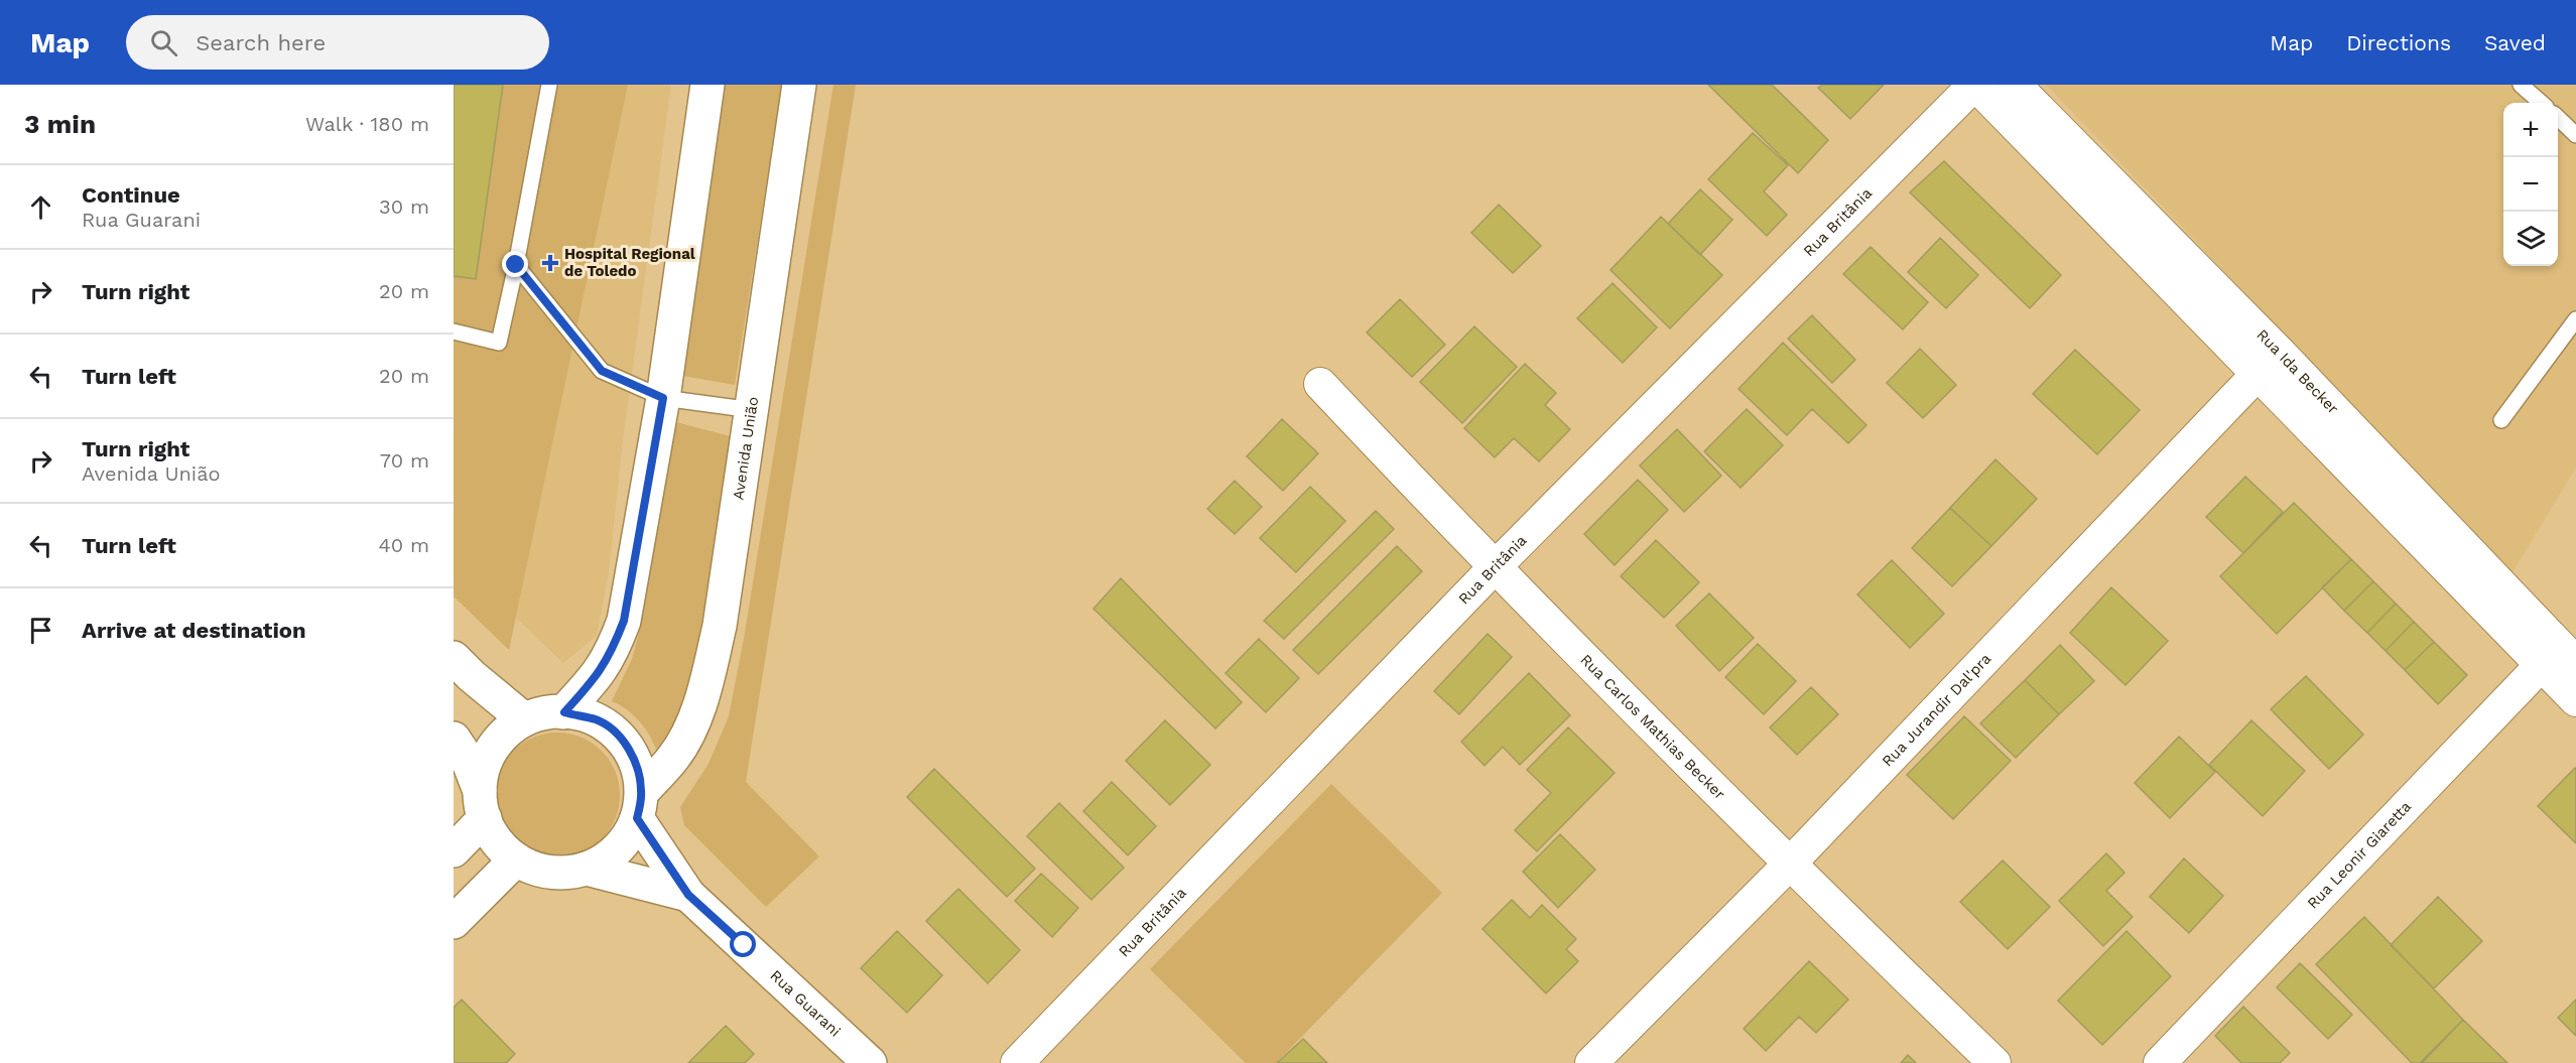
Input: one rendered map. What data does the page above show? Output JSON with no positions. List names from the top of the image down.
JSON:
{
  "streets": {
    "street": [
      "Rua Britânia",
      "Rua Ida Becker",
      "Avenida União",
      "Rua Jurandir Dal'pra",
      "Rua Carlos Mathias Becker",
      "Rua Leonir Giaretta",
      "Rua Guarani"
    ]
  },
  "crossings": [
    ["Rua Britânia", "Rua Carlos Mathias Becker"],
    ["Rua Ida Becker", "Rua Jurandir Dal'pra"],
    ["Rua Ida Becker", "Rua Leonir Giaretta"],
    ["Avenida União", "Rua Guarani"],
    ["Rua Jurandir Dal'pra", "Rua Carlos Mathias Becker"]
  ],
  "places": {
    "health": ["Hospital Regional de Toledo"]
  },
  "page": {
    "header": "Map",
    "search": "Search here",
    "nav": ["Map", "Directions", "Saved"],
    "heading": ["3 min", "Walk · 180 m"],
    "map_buttons": ["+", "−"],
    "list": [
      ["Continue", "Rua Guarani", "30 m"],
      ["Turn right", "20 m"],
      ["Turn left", "20 m"],
      ["Turn right", "Avenida União", "70 m"],
      ["Turn left", "40 m"],
      "Arrive at destination"
    ]
  }
}
